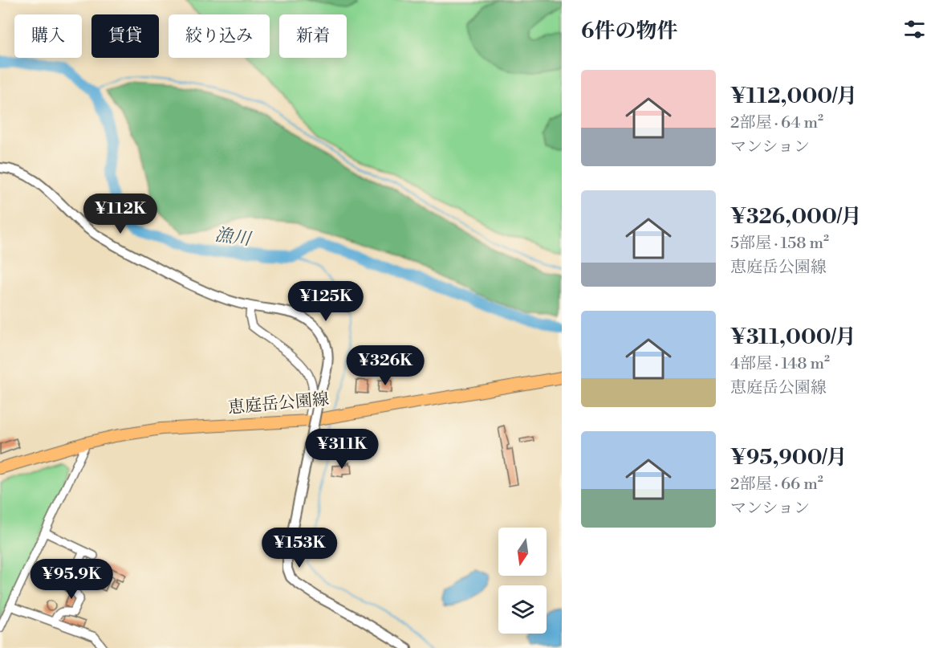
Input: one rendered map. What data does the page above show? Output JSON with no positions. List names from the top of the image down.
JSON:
{
  "streets": {
    "main road": ["恵庭岳公園線"]
  },
  "water": ["漁川"],
  "north": "bottom",
  "page": {
    "heading": "6件の物件",
    "chip": [
      "購入",
      "賃貸",
      "絞り込み",
      "新着"
    ],
    "list": [
      {
        "name": "¥112,000/月",
        "note": "2部屋 · 64 m² · マンション"
      },
      {
        "name": "¥326,000/月",
        "note": "5部屋 · 158 m² · 恵庭岳公園線"
      },
      {
        "name": "¥311,000/月",
        "note": "4部屋 · 148 m² · 恵庭岳公園線"
      },
      {
        "name": "¥95,900/月",
        "note": "2部屋 · 66 m² · マンション"
      }
    ],
    "price": [
      "¥112K",
      "¥125K",
      "¥326K",
      "¥311K",
      "¥153K",
      "¥95.9K"
    ]
  }
}
